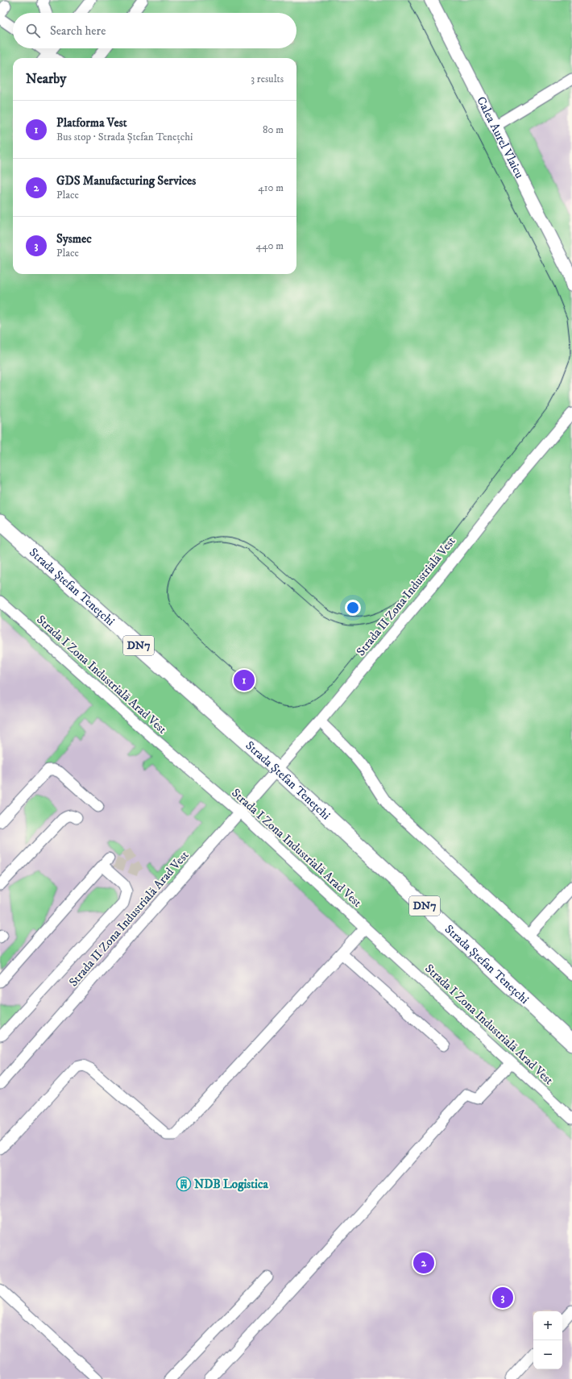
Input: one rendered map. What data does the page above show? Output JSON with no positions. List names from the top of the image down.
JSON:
{
  "streets": {
    "highway": ["Strada Ștefan Tenețchi", "DN7"],
    "main road": ["Calea Aurel Vlaicu"],
    "street": ["Strada II Zona Industrială Vest", "Strada I Zona Industrială Arad Vest", "Strada II Zona Industrială Arad Vest"]
  },
  "crossings": [
    ["Strada Ștefan Tenețchi", "Strada II Zona Industrială Vest"],
    ["Strada Ștefan Tenețchi", "Strada II Zona Industrială Arad Vest"],
    ["Strada II Zona Industrială Vest", "Strada II Zona Industrială Arad Vest"],
    ["Strada I Zona Industrială Arad Vest", "Strada II Zona Industrială Arad Vest"]
  ],
  "places": {
    "building": ["NDB Logistica"]
  },
  "page": {
    "search": "Search here",
    "heading": ["Nearby", "3 results"],
    "list": [
      {
        "mark": "1",
        "name": "Platforma Vest",
        "note": "Bus stop · Strada Ștefan Tenețchi",
        "value": "80 m"
      },
      {
        "mark": "2",
        "name": "GDS Manufacturing Services",
        "note": "Place",
        "value": "410 m"
      },
      {
        "mark": "3",
        "name": "Sysmec",
        "note": "Place",
        "value": "440 m"
      }
    ],
    "pins": ["1", "2", "3"],
    "map_buttons": ["+", "−"]
  }
}
